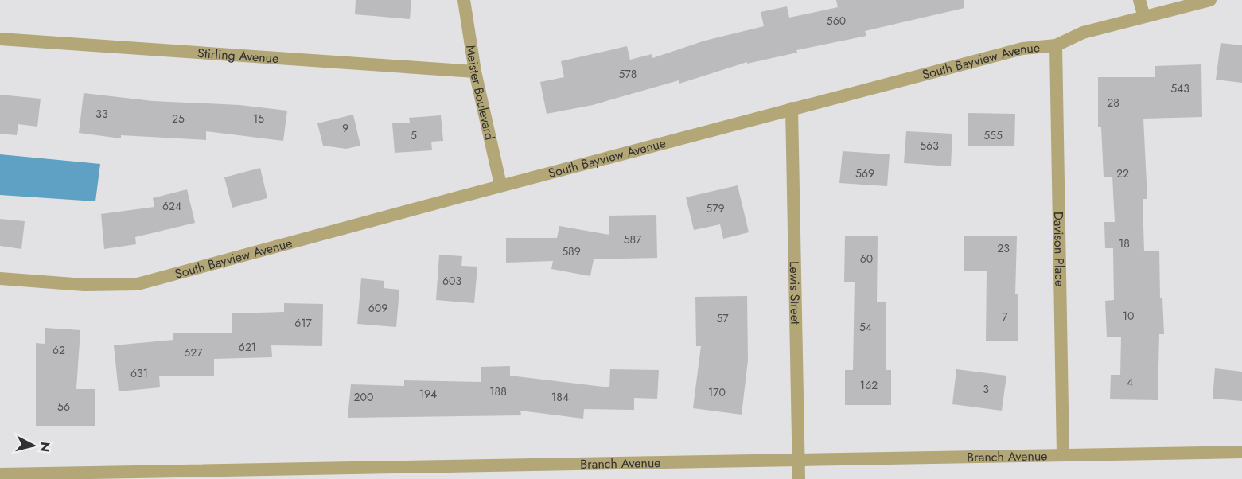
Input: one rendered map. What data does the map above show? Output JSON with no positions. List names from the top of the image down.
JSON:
{
  "streets": {
    "street": [
      "Stirling Avenue",
      "South Bayview Avenue",
      "Meister Boulevard",
      "Davison Place",
      "Lewis Street",
      "Branch Avenue"
    ]
  },
  "crossings": [
    ["Stirling Avenue", "Meister Boulevard"],
    ["South Bayview Avenue", "Meister Boulevard"],
    ["South Bayview Avenue", "Davison Place"],
    ["South Bayview Avenue", "Lewis Street"],
    ["Davison Place", "Branch Avenue"],
    ["Lewis Street", "Branch Avenue"]
  ],
  "house_numbers": [
    "560",
    "578",
    "543",
    "28",
    "33",
    "25",
    "15",
    "9",
    "5",
    "555",
    "563",
    "569",
    "22",
    "624",
    "579",
    "587",
    "18",
    "23",
    "589",
    "60",
    "603",
    "609",
    "10",
    "7",
    "57",
    "617",
    "54",
    "621",
    "62",
    "627",
    "631",
    "4",
    "162",
    "3",
    "188",
    "170",
    "194",
    "200",
    "184",
    "56"
  ],
  "north": "right"
}
